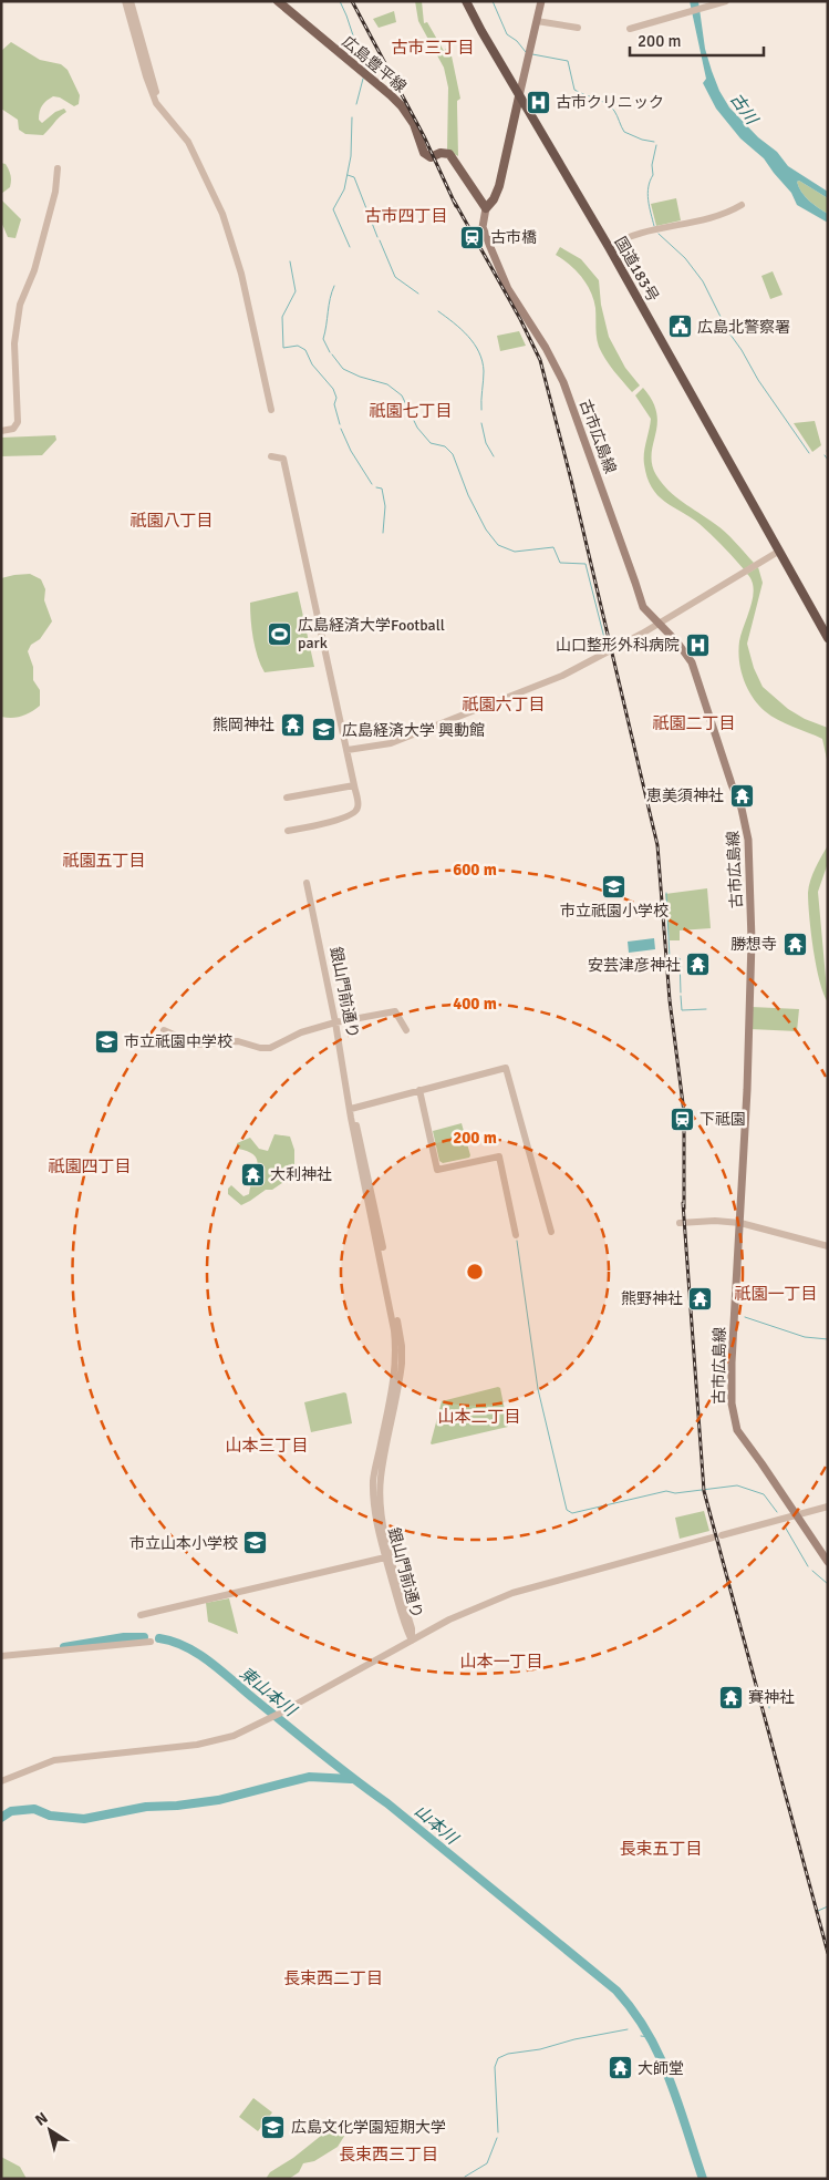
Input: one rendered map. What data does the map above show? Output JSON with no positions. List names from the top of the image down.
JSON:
{
  "streets": {
    "highway": ["国道183号"],
    "main road": ["広島豊平線", "古市広島線"],
    "street": ["銀山門前通り"]
  },
  "crossings": [
    ["広島豊平線", "古市広島線"]
  ],
  "districts": [
    "古市三丁目",
    "古市四丁目",
    "祇園七丁目",
    "祇園八丁目",
    "祇園六丁目",
    "祇園二丁目",
    "祇園五丁目",
    "祇園四丁目",
    "祇園一丁目",
    "山本二丁目",
    "山本三丁目",
    "山本一丁目",
    "長束五丁目",
    "長束西二丁目",
    "長束西三丁目"
  ],
  "water": ["古川", "東山本川", "山本川"],
  "places": {
    "hospital": ["古市クリニック", "山口整形外科病院"],
    "station": ["古市橋", "下祗園"],
    "public building": ["広島北警察署"],
    "sports": ["広島経済大学Football park"],
    "temple": [
      "熊岡神社",
      "恵美須神社",
      "勝想寺",
      "安芸津彦神社",
      "大利神社",
      "熊野神社",
      "賽神社",
      "大師堂"
    ],
    "school or university": [
      "広島経済大学 興動館",
      "市立祇園小学校",
      "市立祇園中学校",
      "市立山本小学校",
      "広島文化学園短期大学"
    ]
  },
  "scale_bar": "200 m",
  "north": "top left",
  "rings": ["600 m", "400 m", "200 m"]
}
